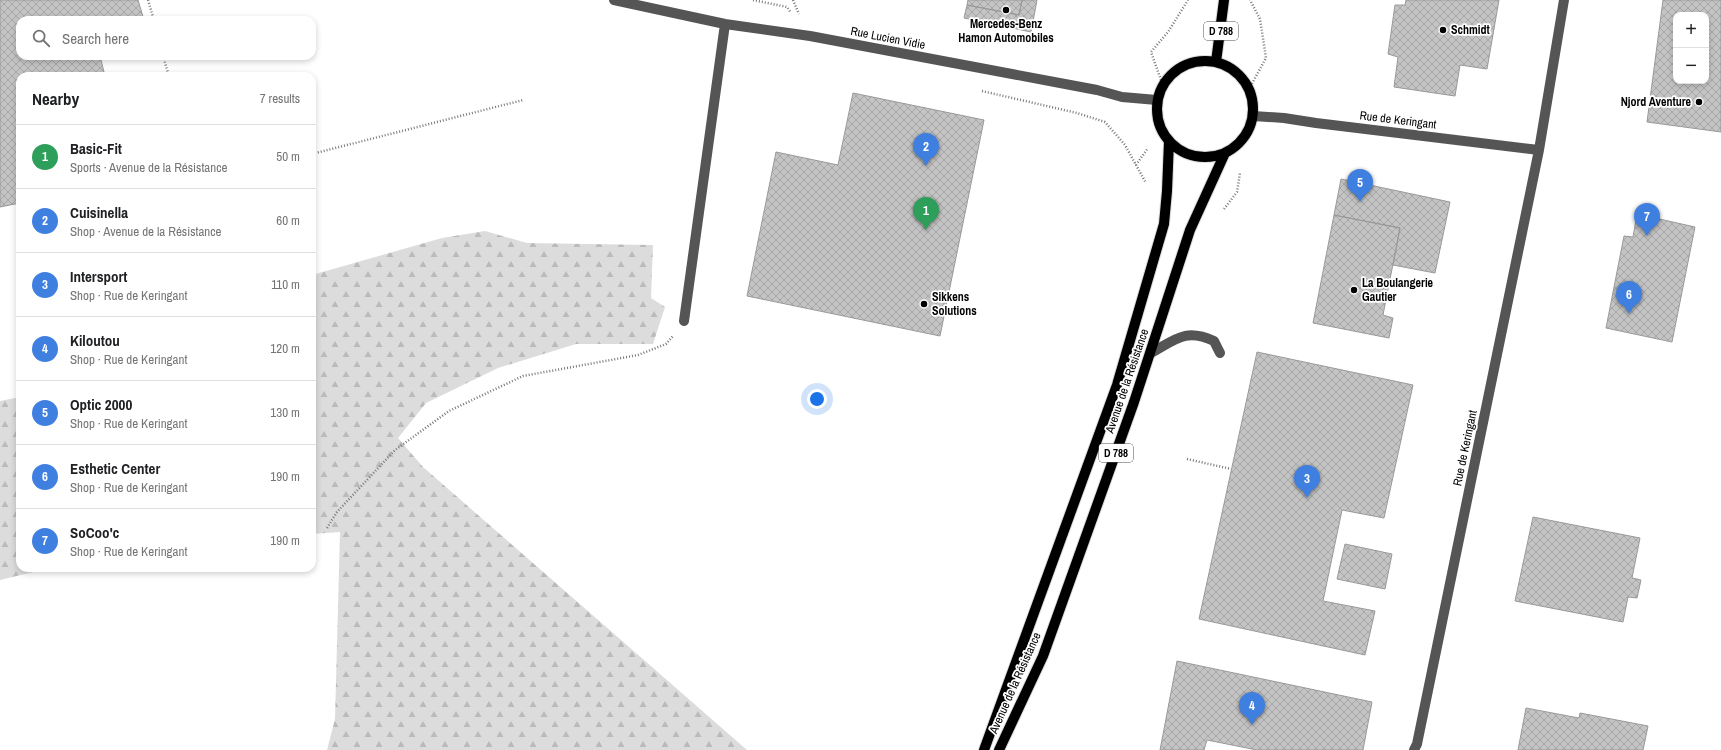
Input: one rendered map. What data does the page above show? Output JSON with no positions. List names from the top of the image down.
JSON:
{
  "streets": {
    "main road": ["D 788", "Avenue de la Résistance"],
    "street": ["Rue Lucien Vidie", "Rue de Keringant"]
  },
  "crossings": [
    ["D 788", "Rue Lucien Vidie"],
    ["D 788", "Rue de Keringant"],
    ["D 788", "Avenue de la Résistance"],
    ["Rue Lucien Vidie", "Rue de Keringant"],
    ["Rue Lucien Vidie", "Avenue de la Résistance"],
    ["Rue de Keringant", "Avenue de la Résistance"]
  ],
  "places": [
    "Mercedes-Benz Hamon Automobiles",
    "Schmidt",
    "Njord Aventure",
    "La Boulangerie Gautier",
    "Sikkens Solutions"
  ],
  "page": {
    "map_buttons": ["+", "−"],
    "search": "Search here",
    "heading": ["Nearby", "7 results"],
    "list": [
      {
        "mark": "1",
        "name": "Basic-Fit",
        "note": "Sports · Avenue de la Résistance",
        "value": "50 m"
      },
      {
        "mark": "2",
        "name": "Cuisinella",
        "note": "Shop · Avenue de la Résistance",
        "value": "60 m"
      },
      {
        "mark": "3",
        "name": "Intersport",
        "note": "Shop · Rue de Keringant",
        "value": "110 m"
      },
      {
        "mark": "4",
        "name": "Kiloutou",
        "note": "Shop · Rue de Keringant",
        "value": "120 m"
      },
      {
        "mark": "5",
        "name": "Optic 2000",
        "note": "Shop · Rue de Keringant",
        "value": "130 m"
      },
      {
        "mark": "6",
        "name": "Esthetic Center",
        "note": "Shop · Rue de Keringant",
        "value": "190 m"
      },
      {
        "mark": "7",
        "name": "SoCoo'c",
        "note": "Shop · Rue de Keringant",
        "value": "190 m"
      }
    ],
    "pins": [
      "2",
      "5",
      "1",
      "7",
      "6",
      "3",
      "4"
    ]
  }
}
